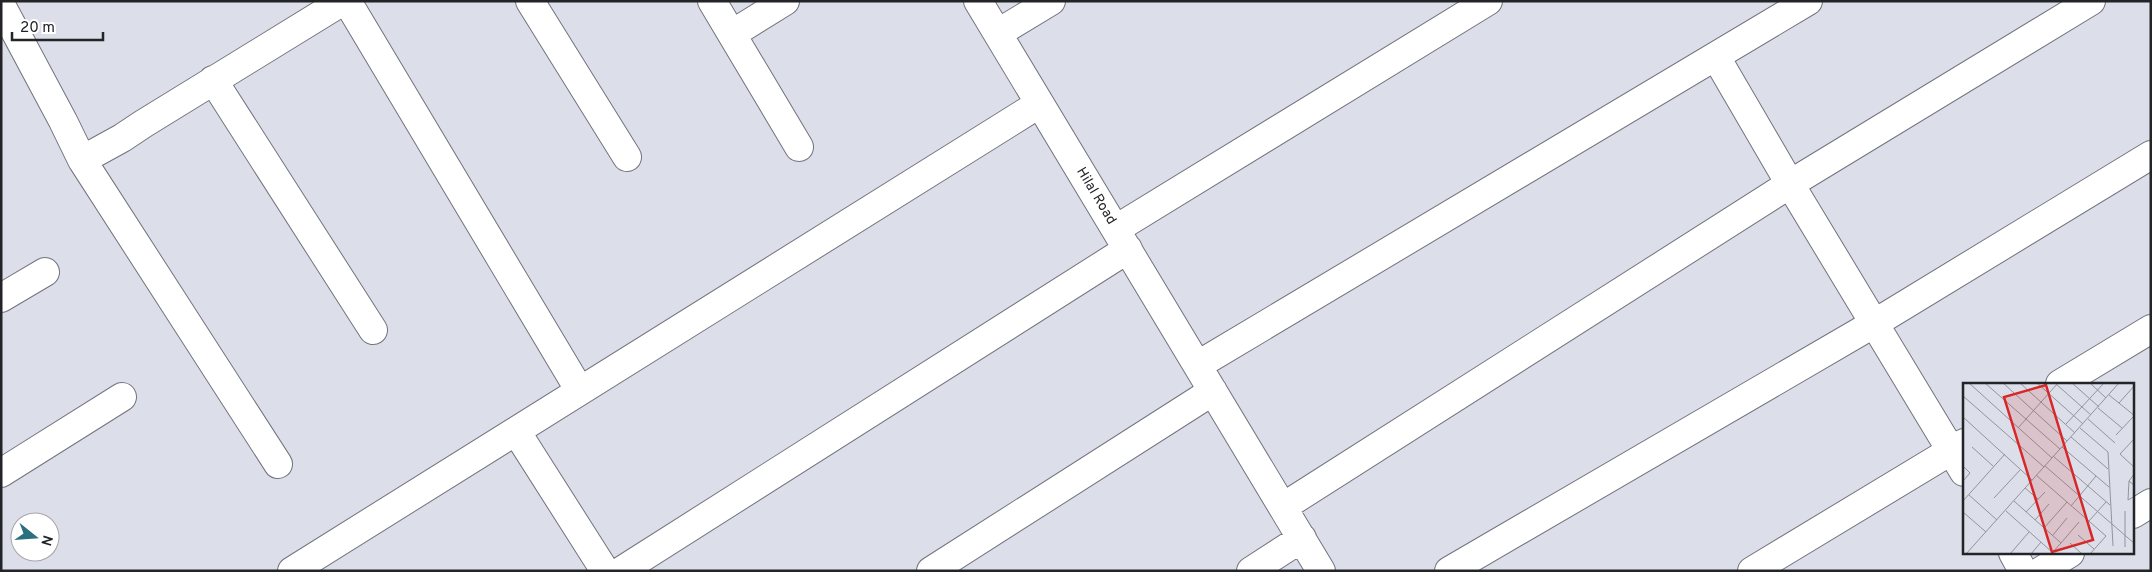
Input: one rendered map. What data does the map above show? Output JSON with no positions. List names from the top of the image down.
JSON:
{
  "streets": {
    "street": ["Hilal Road"]
  },
  "scale_bar": "20 m",
  "north": "right"
}
